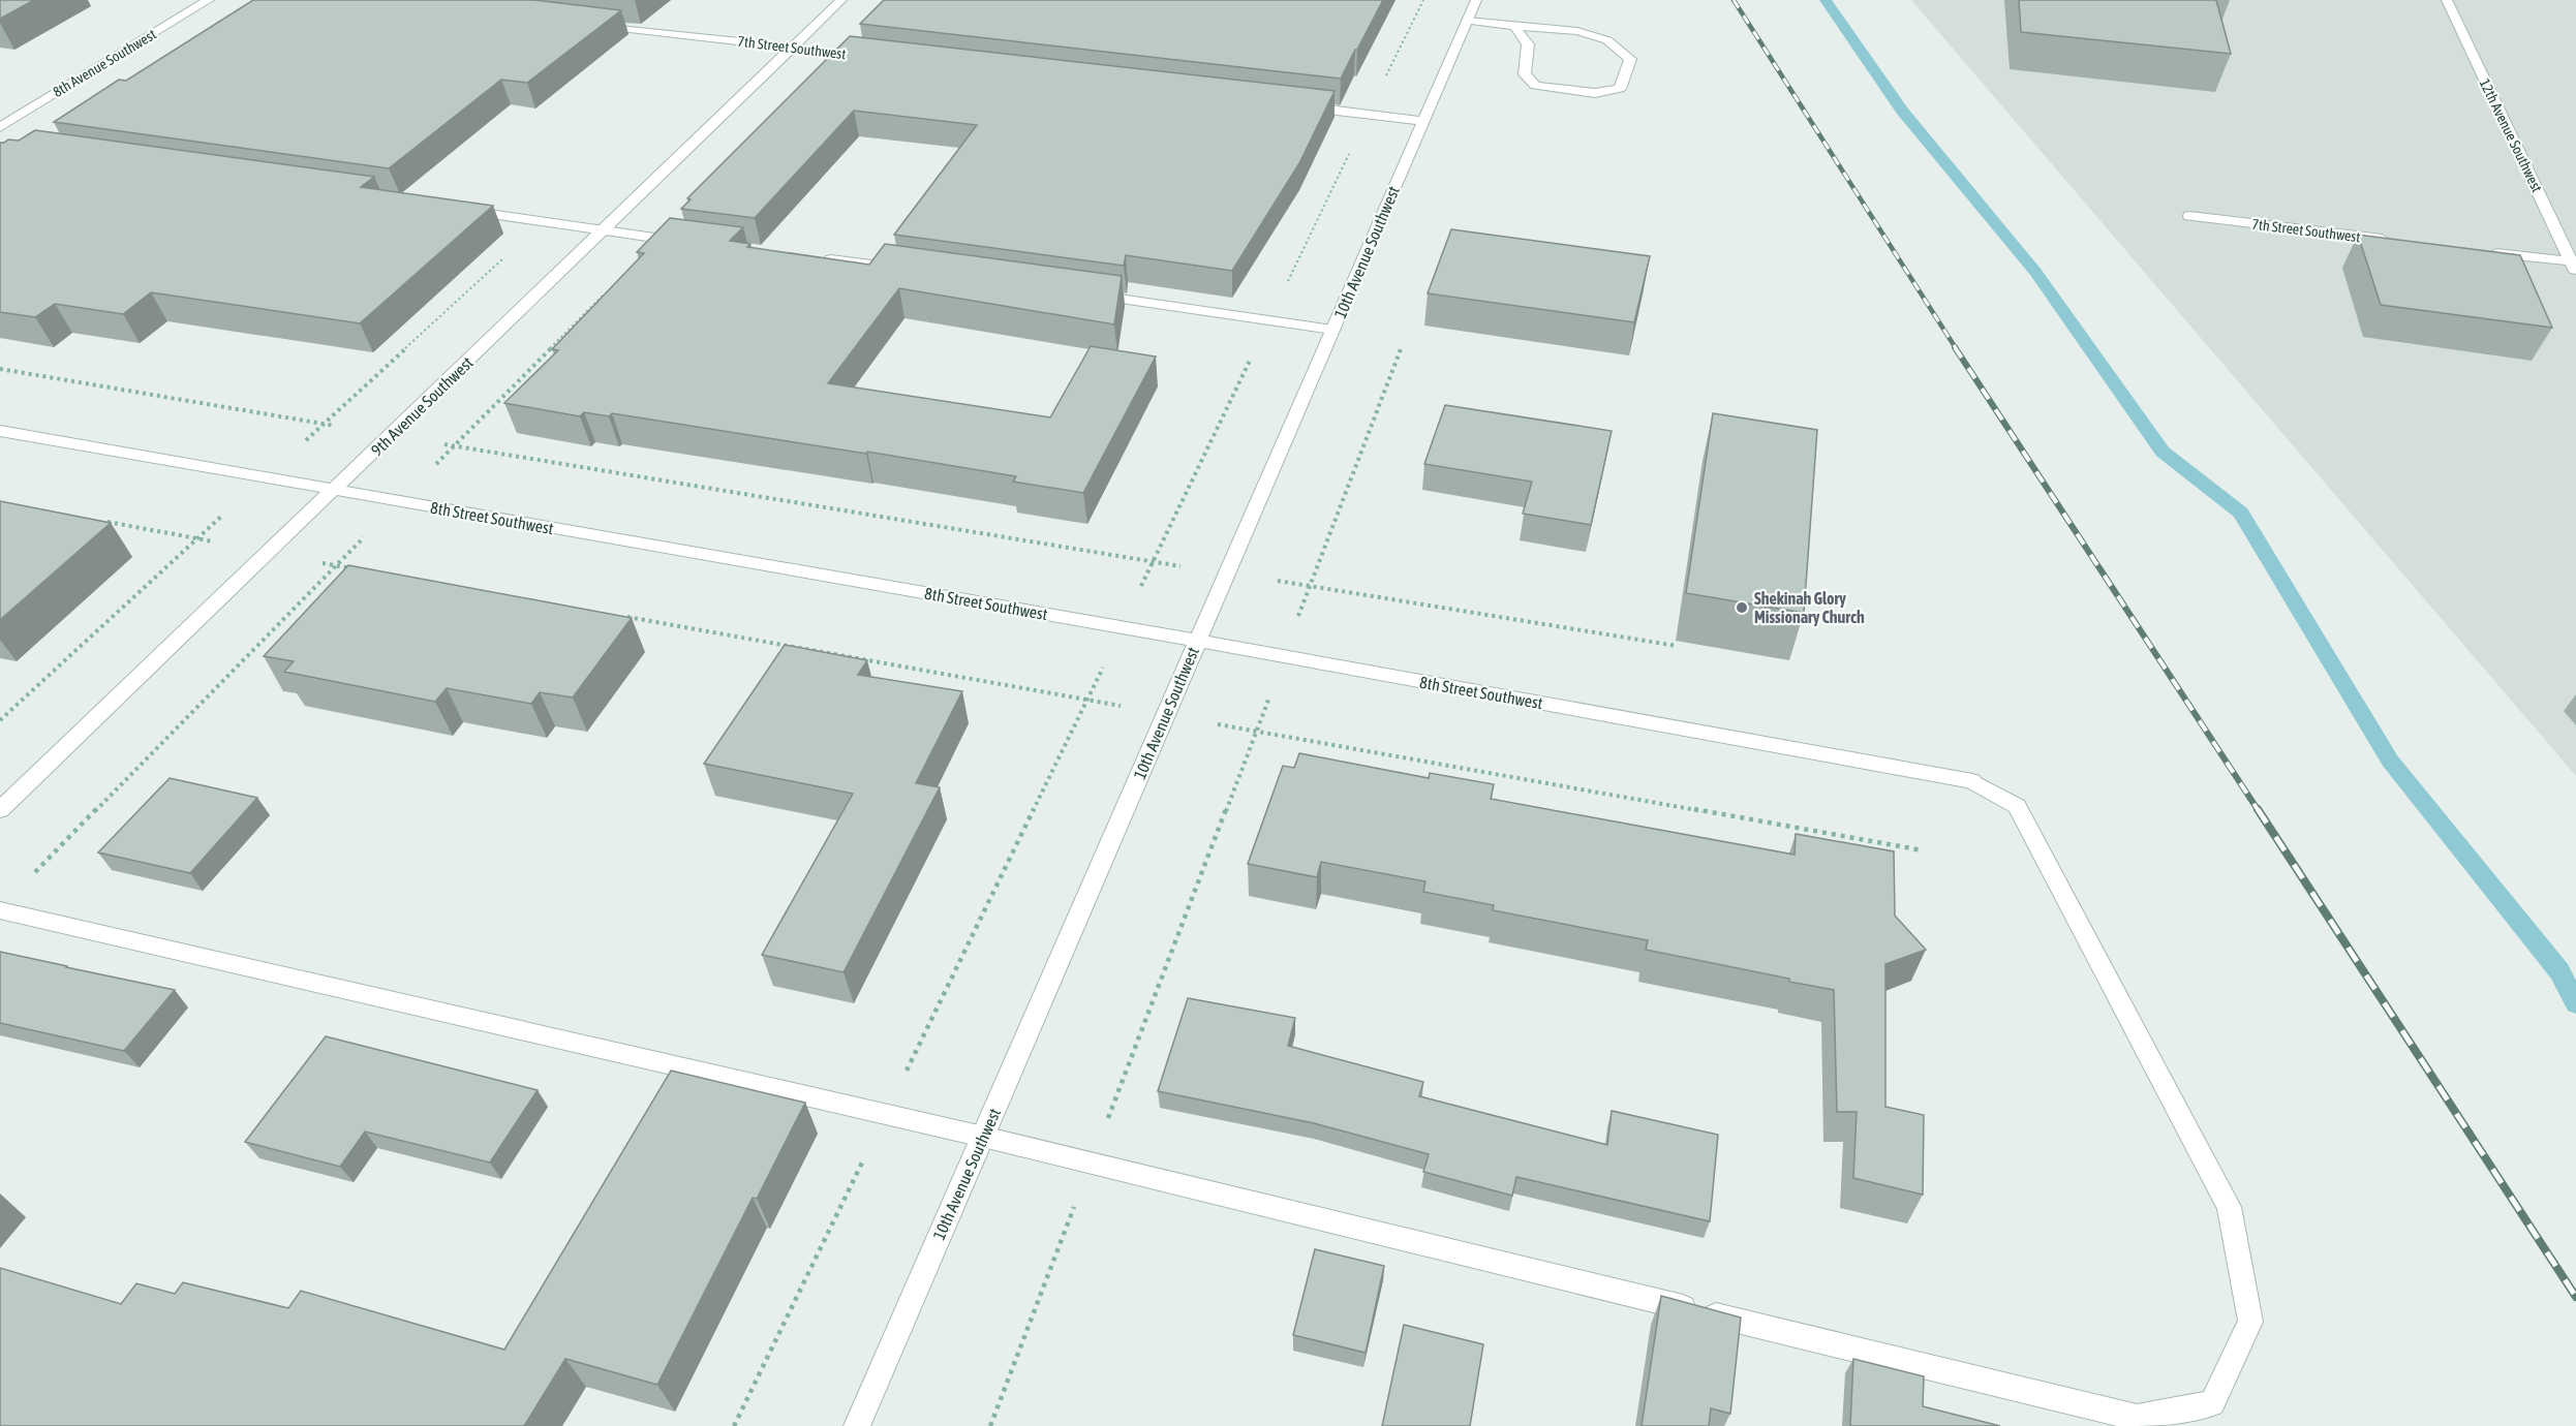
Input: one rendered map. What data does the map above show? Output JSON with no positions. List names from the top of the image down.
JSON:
{
  "streets": {
    "street": [
      "7th Street Southwest",
      "8th Avenue Southwest",
      "12th Avenue Southwest",
      "10th Avenue Southwest",
      "9th Avenue Southwest",
      "8th Street Southwest"
    ]
  },
  "crossings": [
    ["7th Street Southwest", "9th Avenue Southwest"],
    ["10th Avenue Southwest", "8th Street Southwest"],
    ["9th Avenue Southwest", "8th Street Southwest"]
  ],
  "places": ["Shekinah Glory Missionary Church"]
}
